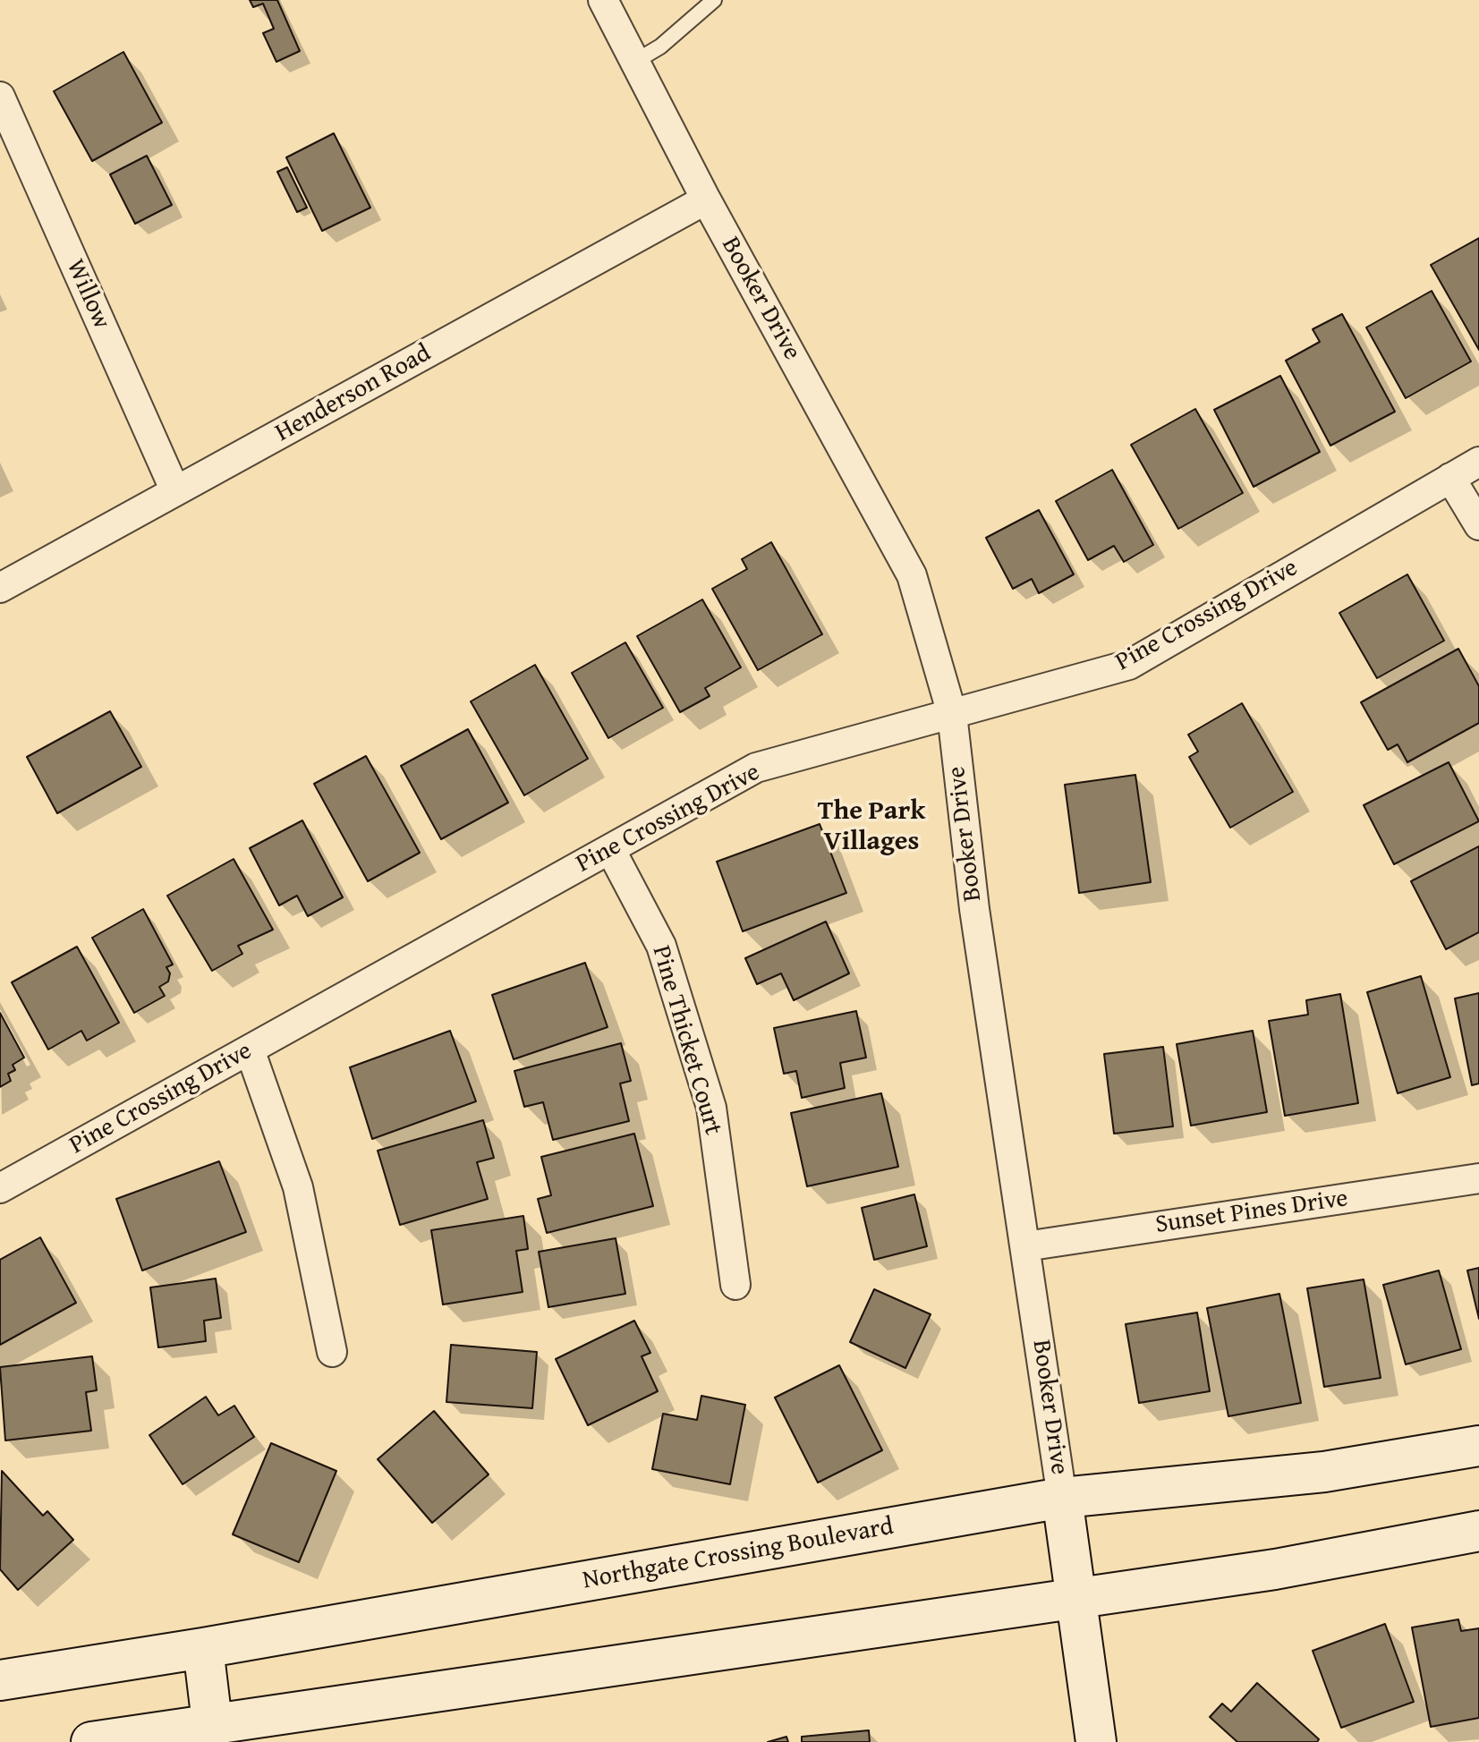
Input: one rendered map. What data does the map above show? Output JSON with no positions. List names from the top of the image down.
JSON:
{
  "streets": {
    "main road": ["Booker Drive", "Northgate Crossing Boulevard"],
    "street": [
      "Willow",
      "Henderson Road",
      "Pine Crossing Drive",
      "Pine Thicket Court",
      "Sunset Pines Drive"
    ]
  },
  "crossings": [
    ["Willow", "Henderson Road"],
    ["Booker Drive", "Henderson Road"],
    ["Booker Drive", "Pine Crossing Drive"],
    ["Booker Drive", "Sunset Pines Drive"],
    ["Booker Drive", "Northgate Crossing Boulevard"],
    ["Pine Crossing Drive", "Pine Thicket Court"]
  ],
  "districts": ["The Park Villages"]
}
